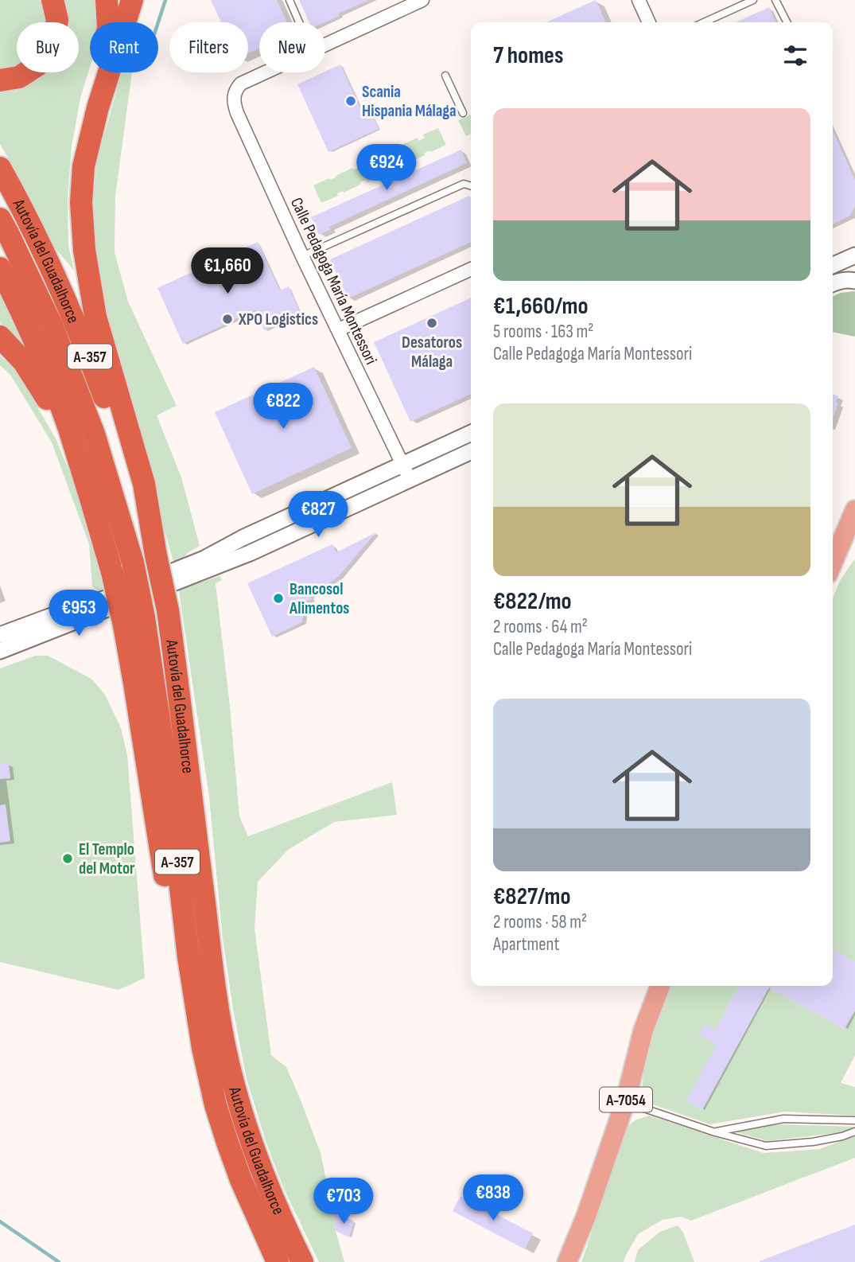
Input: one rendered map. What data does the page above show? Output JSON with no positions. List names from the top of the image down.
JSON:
{
  "streets": {
    "highway": ["Autovía del Guadalhorce", "A-357"],
    "main road": ["A-7054"],
    "street": ["Calle Pedagoga María Montessori"]
  },
  "places": [
    "Scania Hispania Málaga",
    "XPO Logistics",
    "Desatoros Málaga",
    "Bancosol Alimentos",
    "El Templo del Motor"
  ],
  "page": {
    "chip": [
      "Buy",
      "Rent",
      "Filters",
      "New"
    ],
    "heading": "7 homes",
    "list": [
      {
        "name": "€1,660/mo",
        "note": "5 rooms · 163 m² · Calle Pedagoga María Montessori"
      },
      {
        "name": "€822/mo",
        "note": "2 rooms · 64 m² · Calle Pedagoga María Montessori"
      },
      {
        "name": "€827/mo",
        "note": "2 rooms · 58 m² · Apartment"
      }
    ],
    "price": [
      "€924",
      "€1,660",
      "€822",
      "€827",
      "€953",
      "€838",
      "€703"
    ]
  }
}
